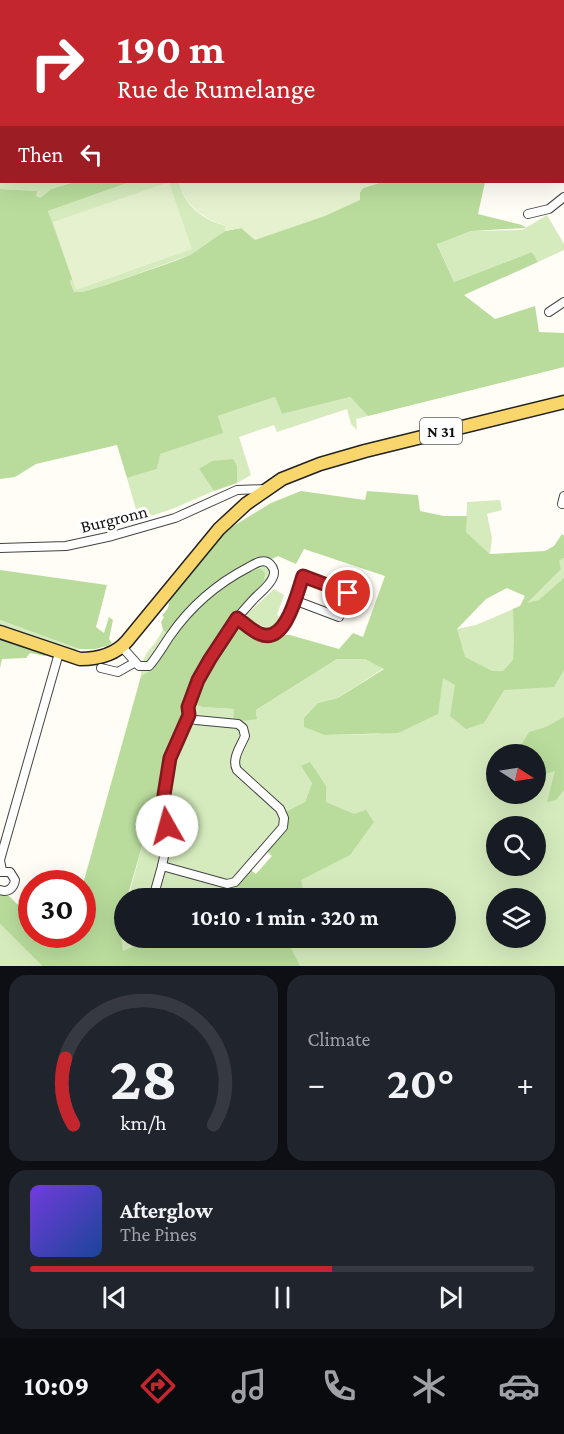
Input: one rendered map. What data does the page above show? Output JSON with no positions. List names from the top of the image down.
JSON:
{
  "streets": {
    "main road": ["N 31"],
    "street": ["Burgronn"]
  },
  "crossings": [
    ["N 31", "Burgronn"]
  ],
  "north": "right",
  "page": {
    "turn": ["190 m", "Rue de Rumelange"],
    "then": "Then",
    "limit": "30",
    "trip": "10:10 · 1 min · 320 m",
    "tile": "Climate",
    "heat": ["−", "20°", "+"],
    "song": ["Afterglow", "The Pines"],
    "tabs": "10:09",
    "gauge": ["28", "km/h"]
  }
}
